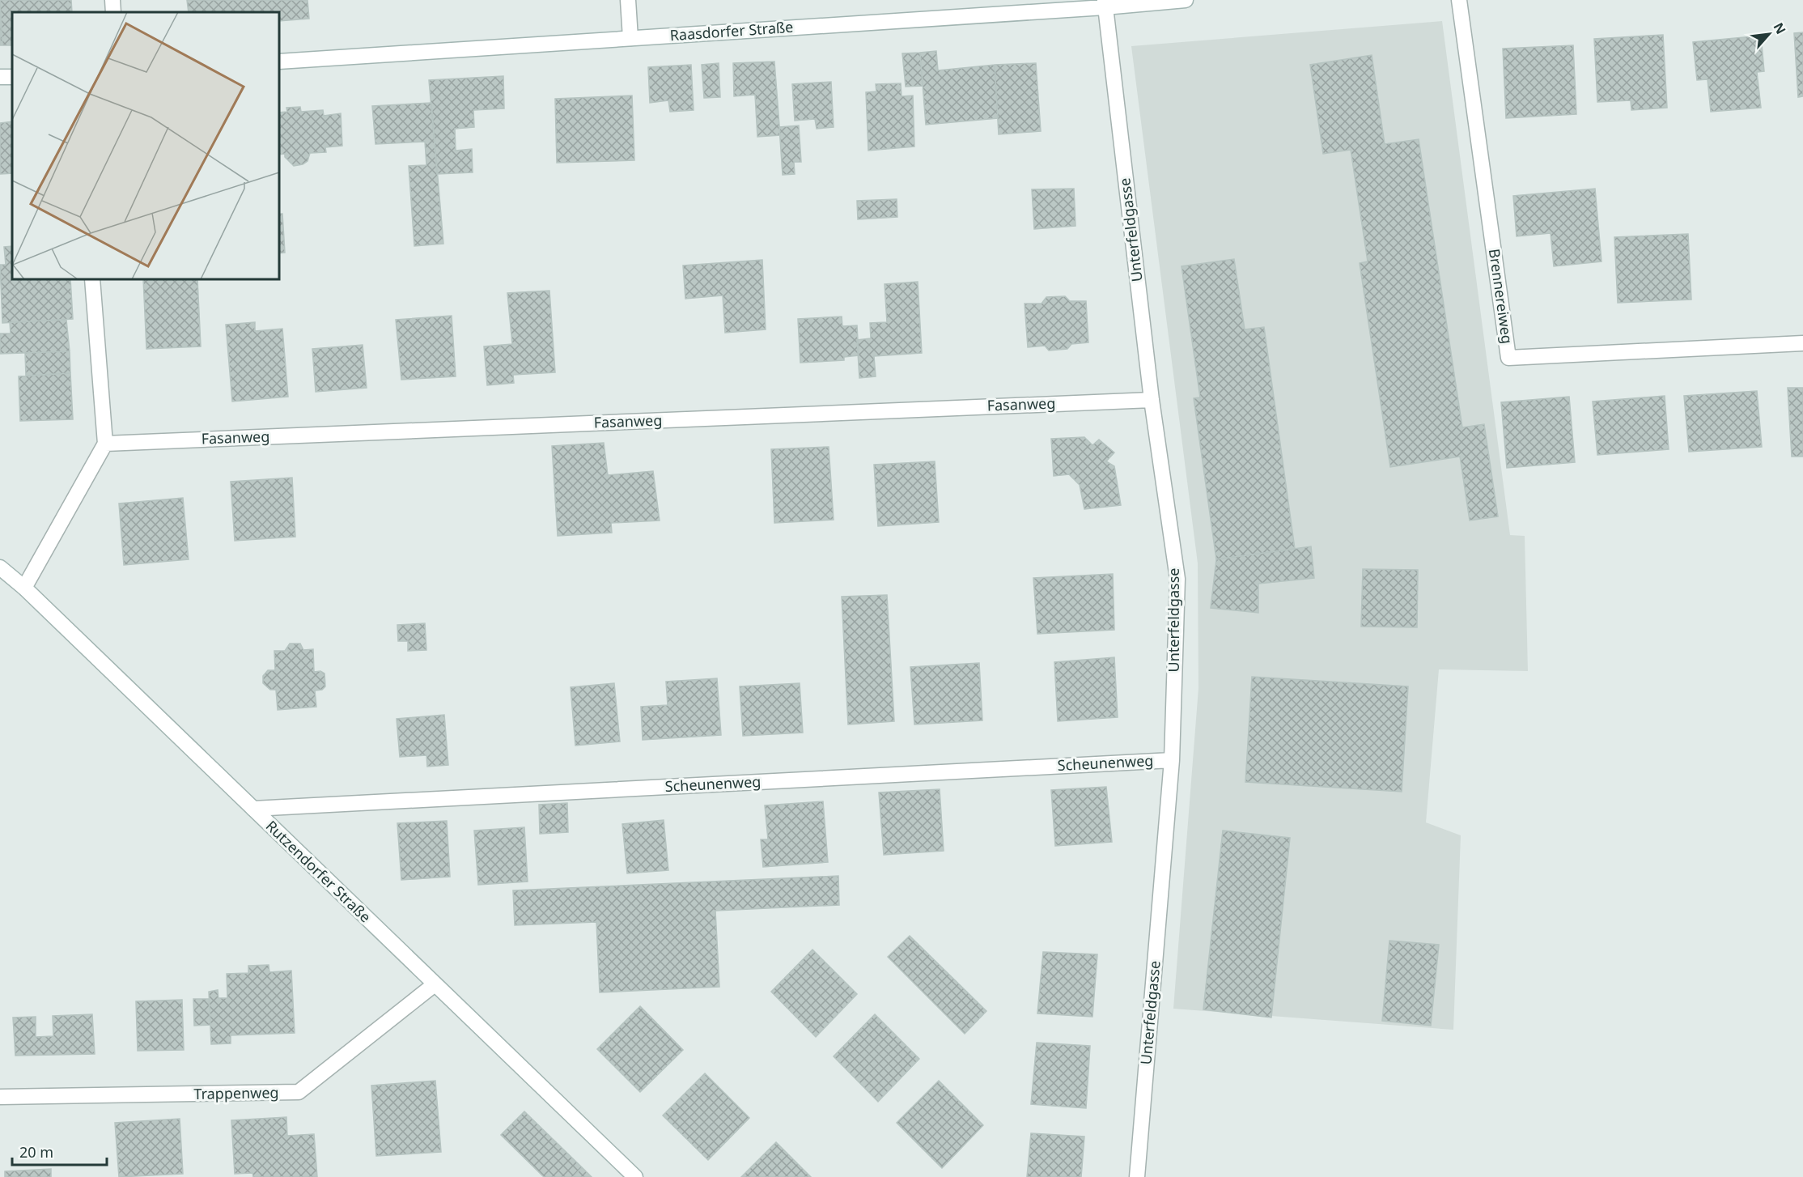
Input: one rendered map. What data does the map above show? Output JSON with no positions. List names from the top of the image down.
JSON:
{
  "streets": {
    "street": [
      "Raasdorfer Straße",
      "Unterfeldgasse",
      "Brennereiweg",
      "Fasanweg",
      "Scheunenweg",
      "Rutzendorfer Straße",
      "Trappenweg"
    ]
  },
  "crossings": [
    ["Raasdorfer Straße", "Unterfeldgasse"],
    ["Unterfeldgasse", "Fasanweg"],
    ["Unterfeldgasse", "Scheunenweg"],
    ["Scheunenweg", "Rutzendorfer Straße"],
    ["Rutzendorfer Straße", "Trappenweg"]
  ],
  "scale_bar": "20 m",
  "north": "top right"
}
